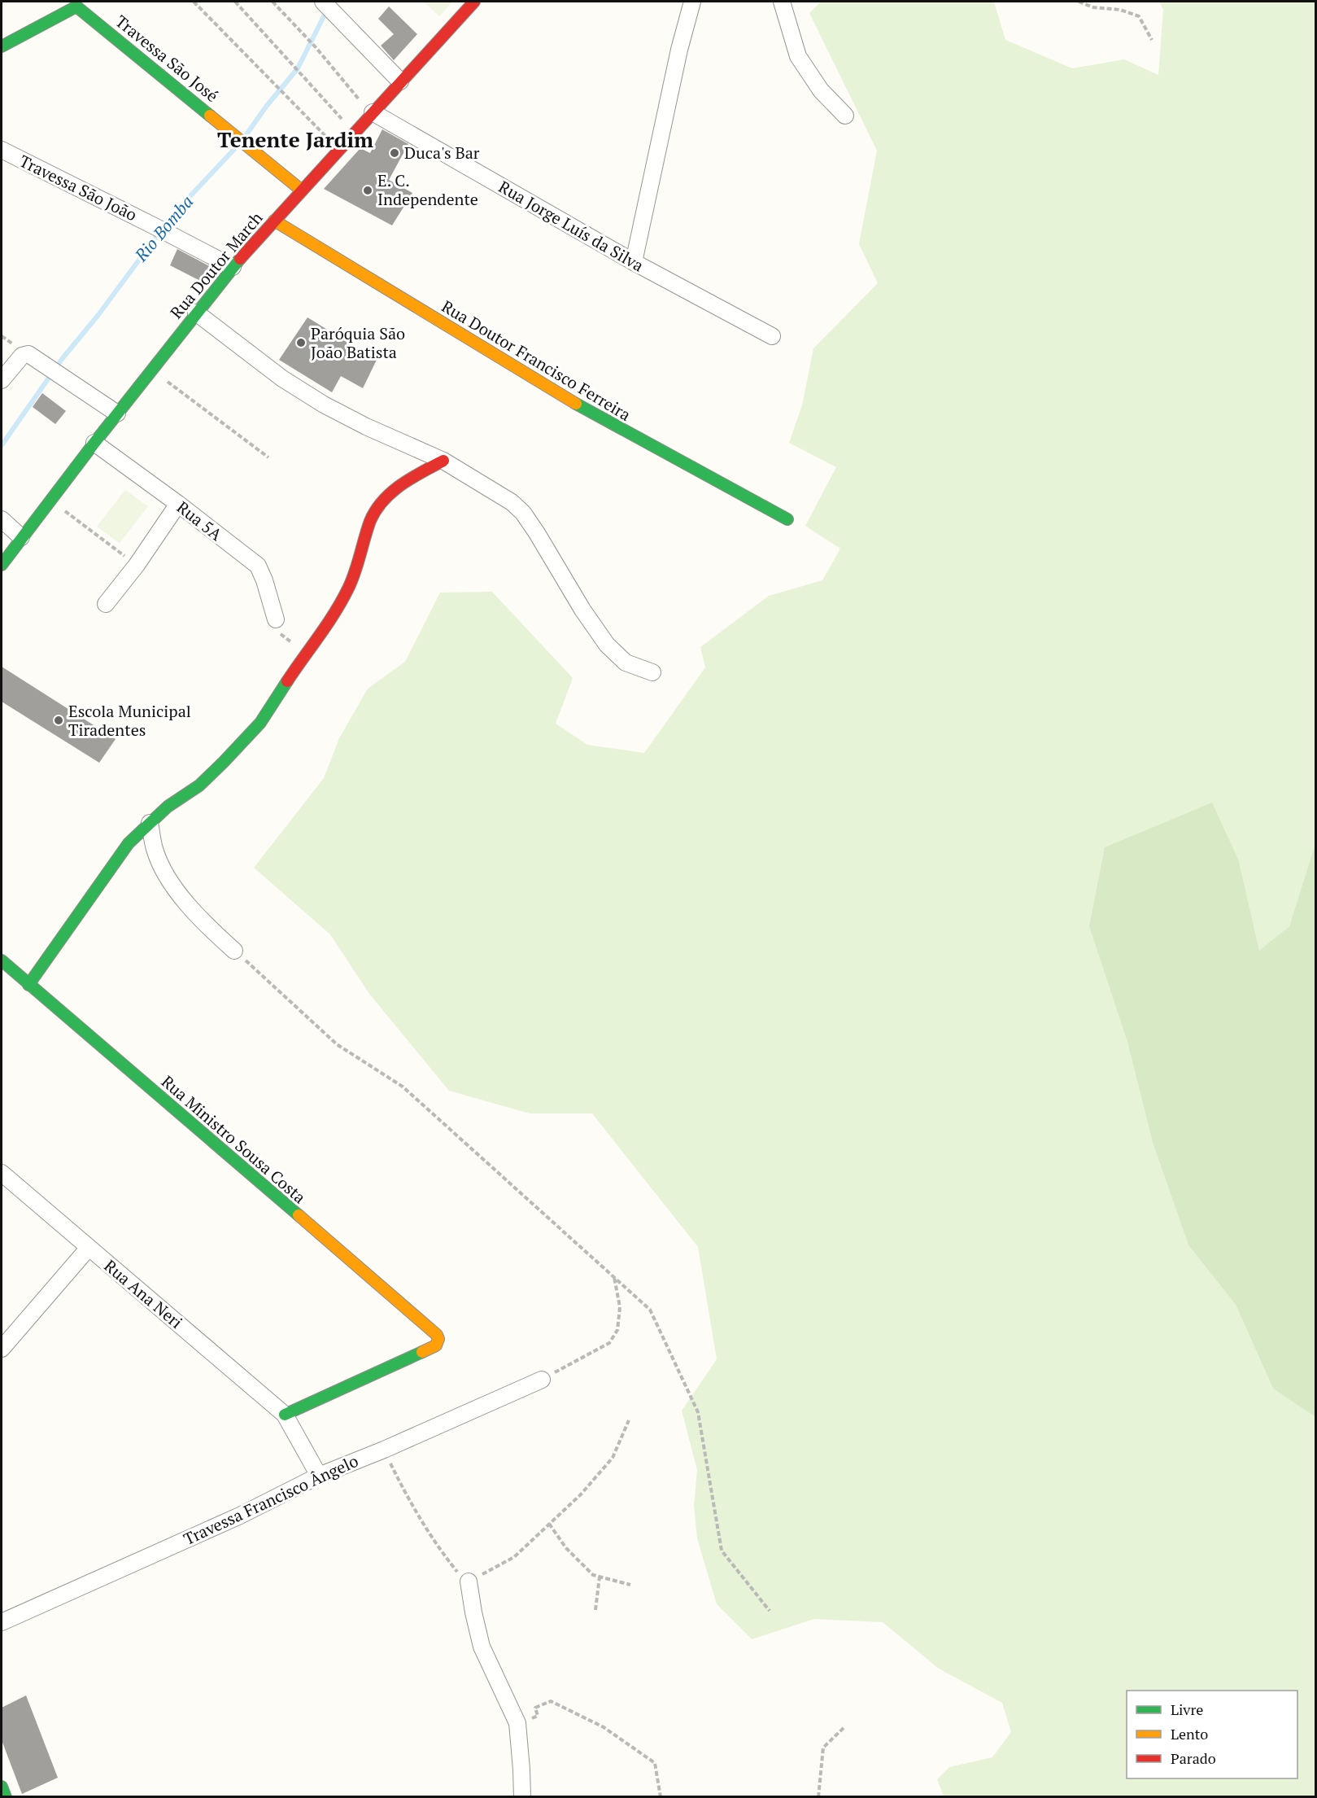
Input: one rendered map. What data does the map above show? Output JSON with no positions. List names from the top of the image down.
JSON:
{
  "streets": {
    "street": [
      "Travessa São José",
      "Travessa São João",
      "Rua Jorge Luís da Silva",
      "Rua Doutor March",
      "Rua Doutor Francisco Ferreira",
      "Rua 5A",
      "Rua Ministro Sousa Costa",
      "Rua Ana Neri",
      "Travessa Francisco Ângelo"
    ]
  },
  "crossings": [
    ["Travessa São José", "Rua Doutor March"],
    ["Travessa São João", "Rua Doutor March"],
    ["Rua Jorge Luís da Silva", "Rua Doutor March"],
    ["Rua Doutor March", "Rua Doutor Francisco Ferreira"],
    ["Rua Doutor March", "Rua 5A"],
    ["Rua Ministro Sousa Costa", "Rua Ana Neri"],
    ["Rua Ana Neri", "Travessa Francisco Ângelo"]
  ],
  "districts": ["Tenente Jardim"],
  "water": ["Rio Bomba"],
  "places": [
    "Duca's Bar",
    "E. C. Independente",
    "Paróquia São João Batista",
    "Escola Municipal Tiradentes"
  ],
  "legend": ["Livre", "Lento", "Parado"]
}
